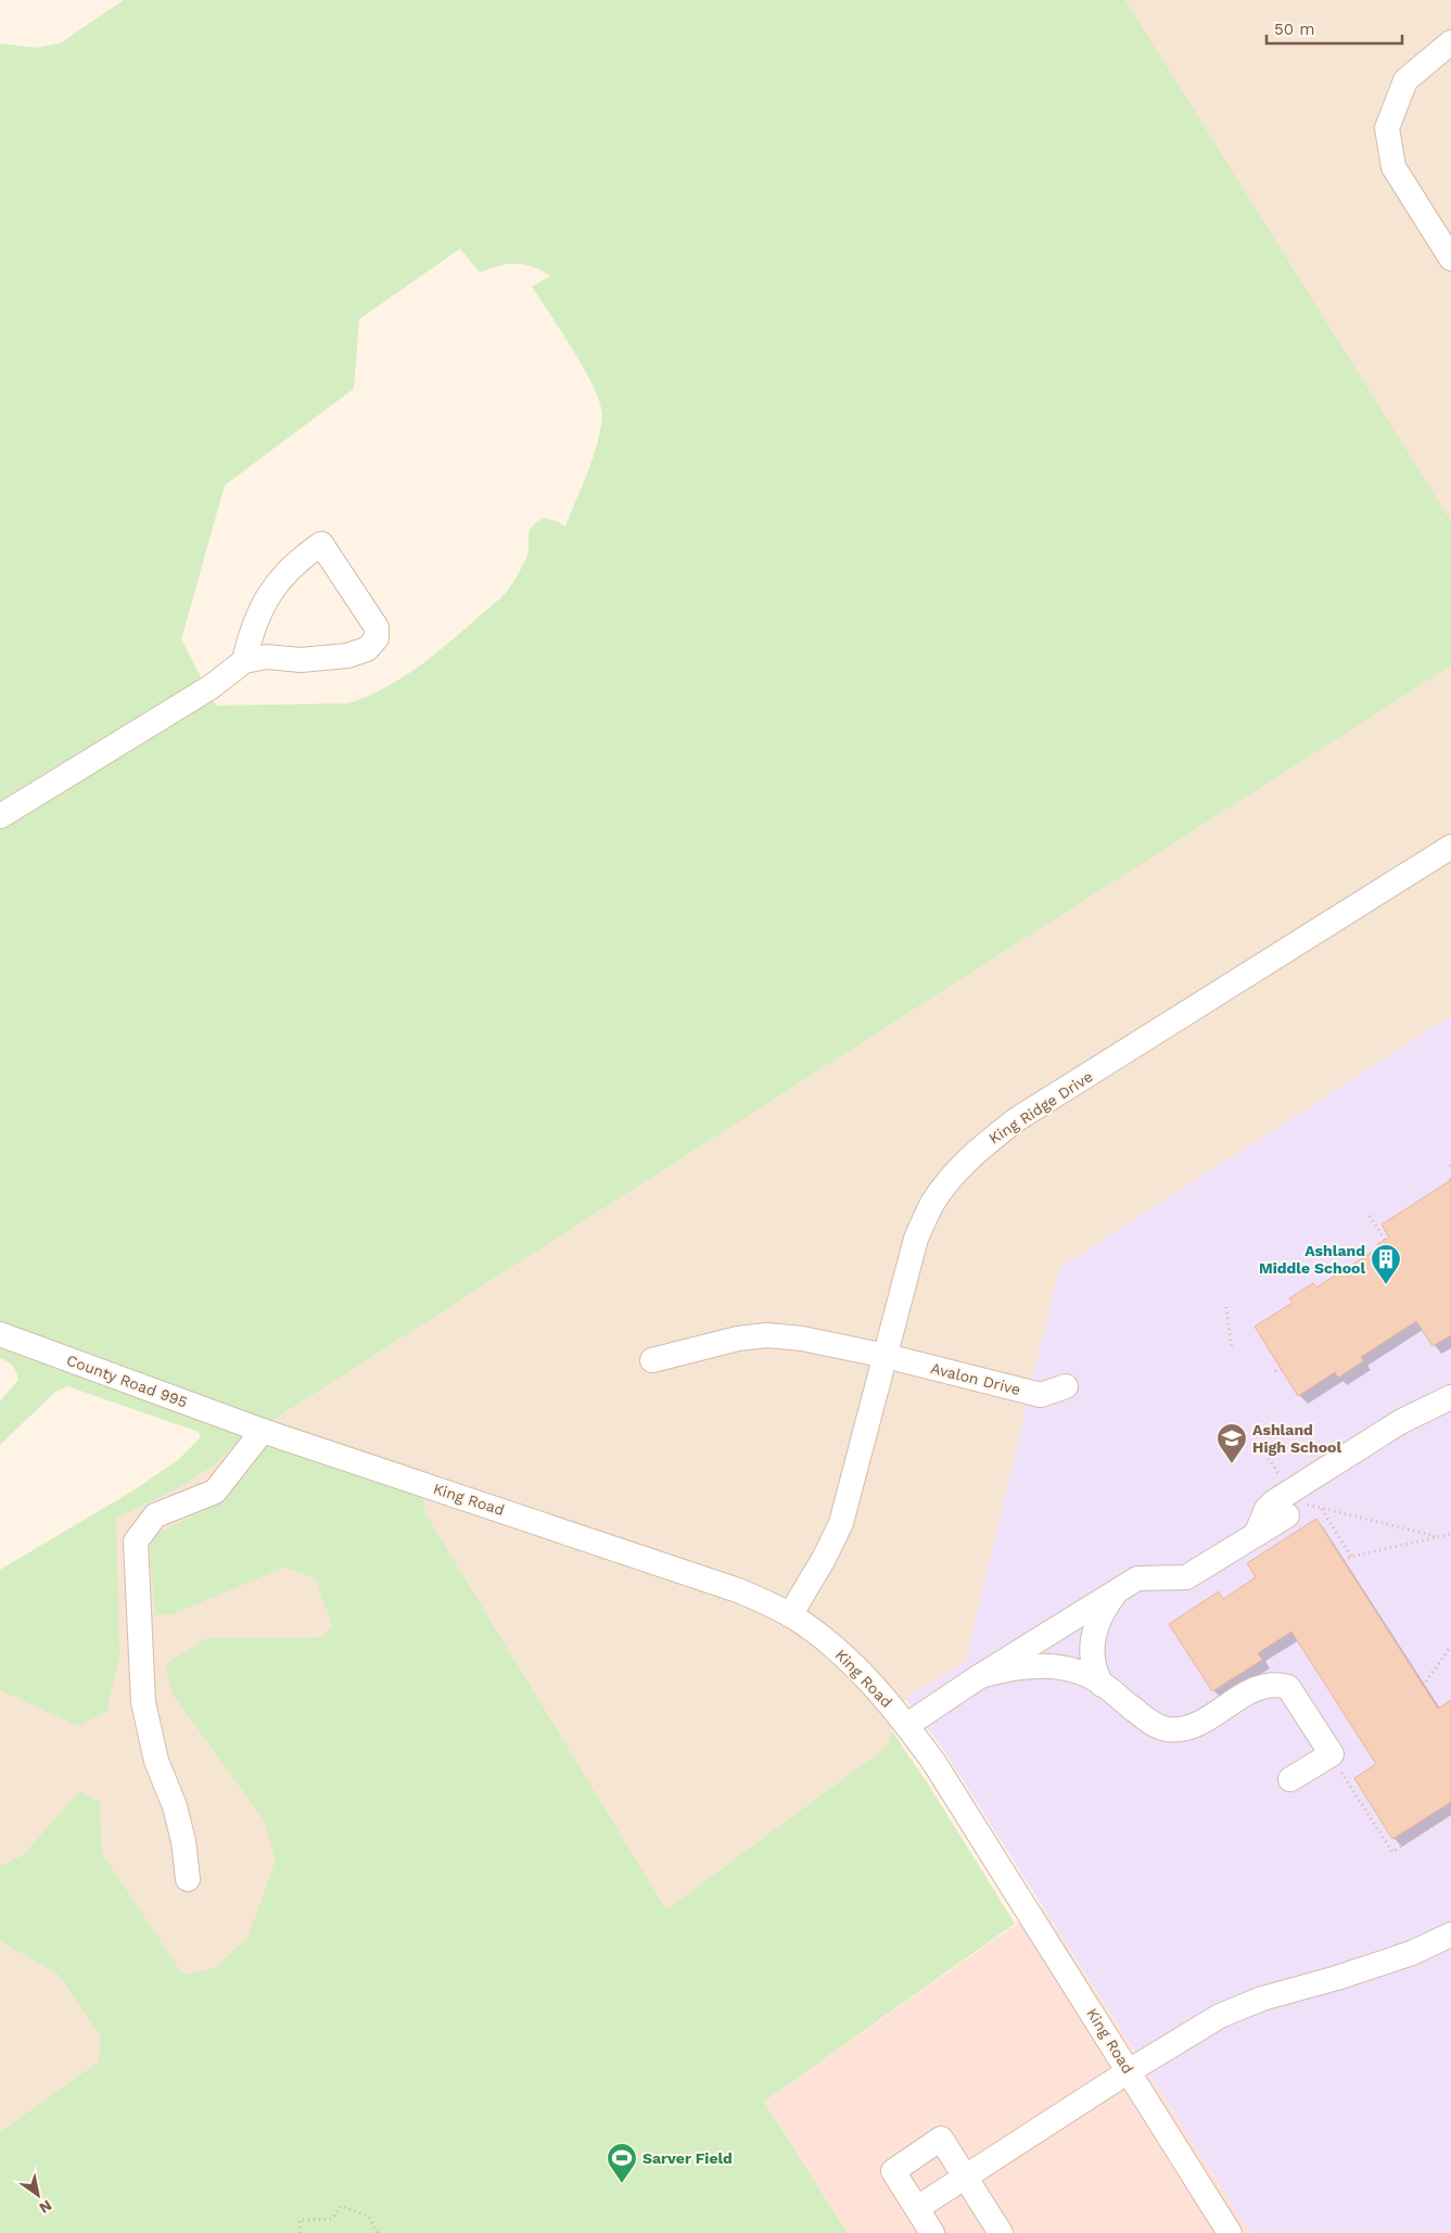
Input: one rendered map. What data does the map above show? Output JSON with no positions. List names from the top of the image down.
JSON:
{
  "streets": {
    "street": [
      "King Ridge Drive",
      "Avalon Drive",
      "County Road 995",
      "King Road"
    ]
  },
  "crossings": [
    ["King Ridge Drive", "Avalon Drive"],
    ["King Ridge Drive", "King Road"],
    ["County Road 995", "King Road"]
  ],
  "places": {
    "building": ["Ashland Middle School"],
    "school or university": ["Ashland High School"],
    "sports": ["Sarver Field"]
  },
  "scale_bar": "50 m",
  "north": "bottom right"
}
